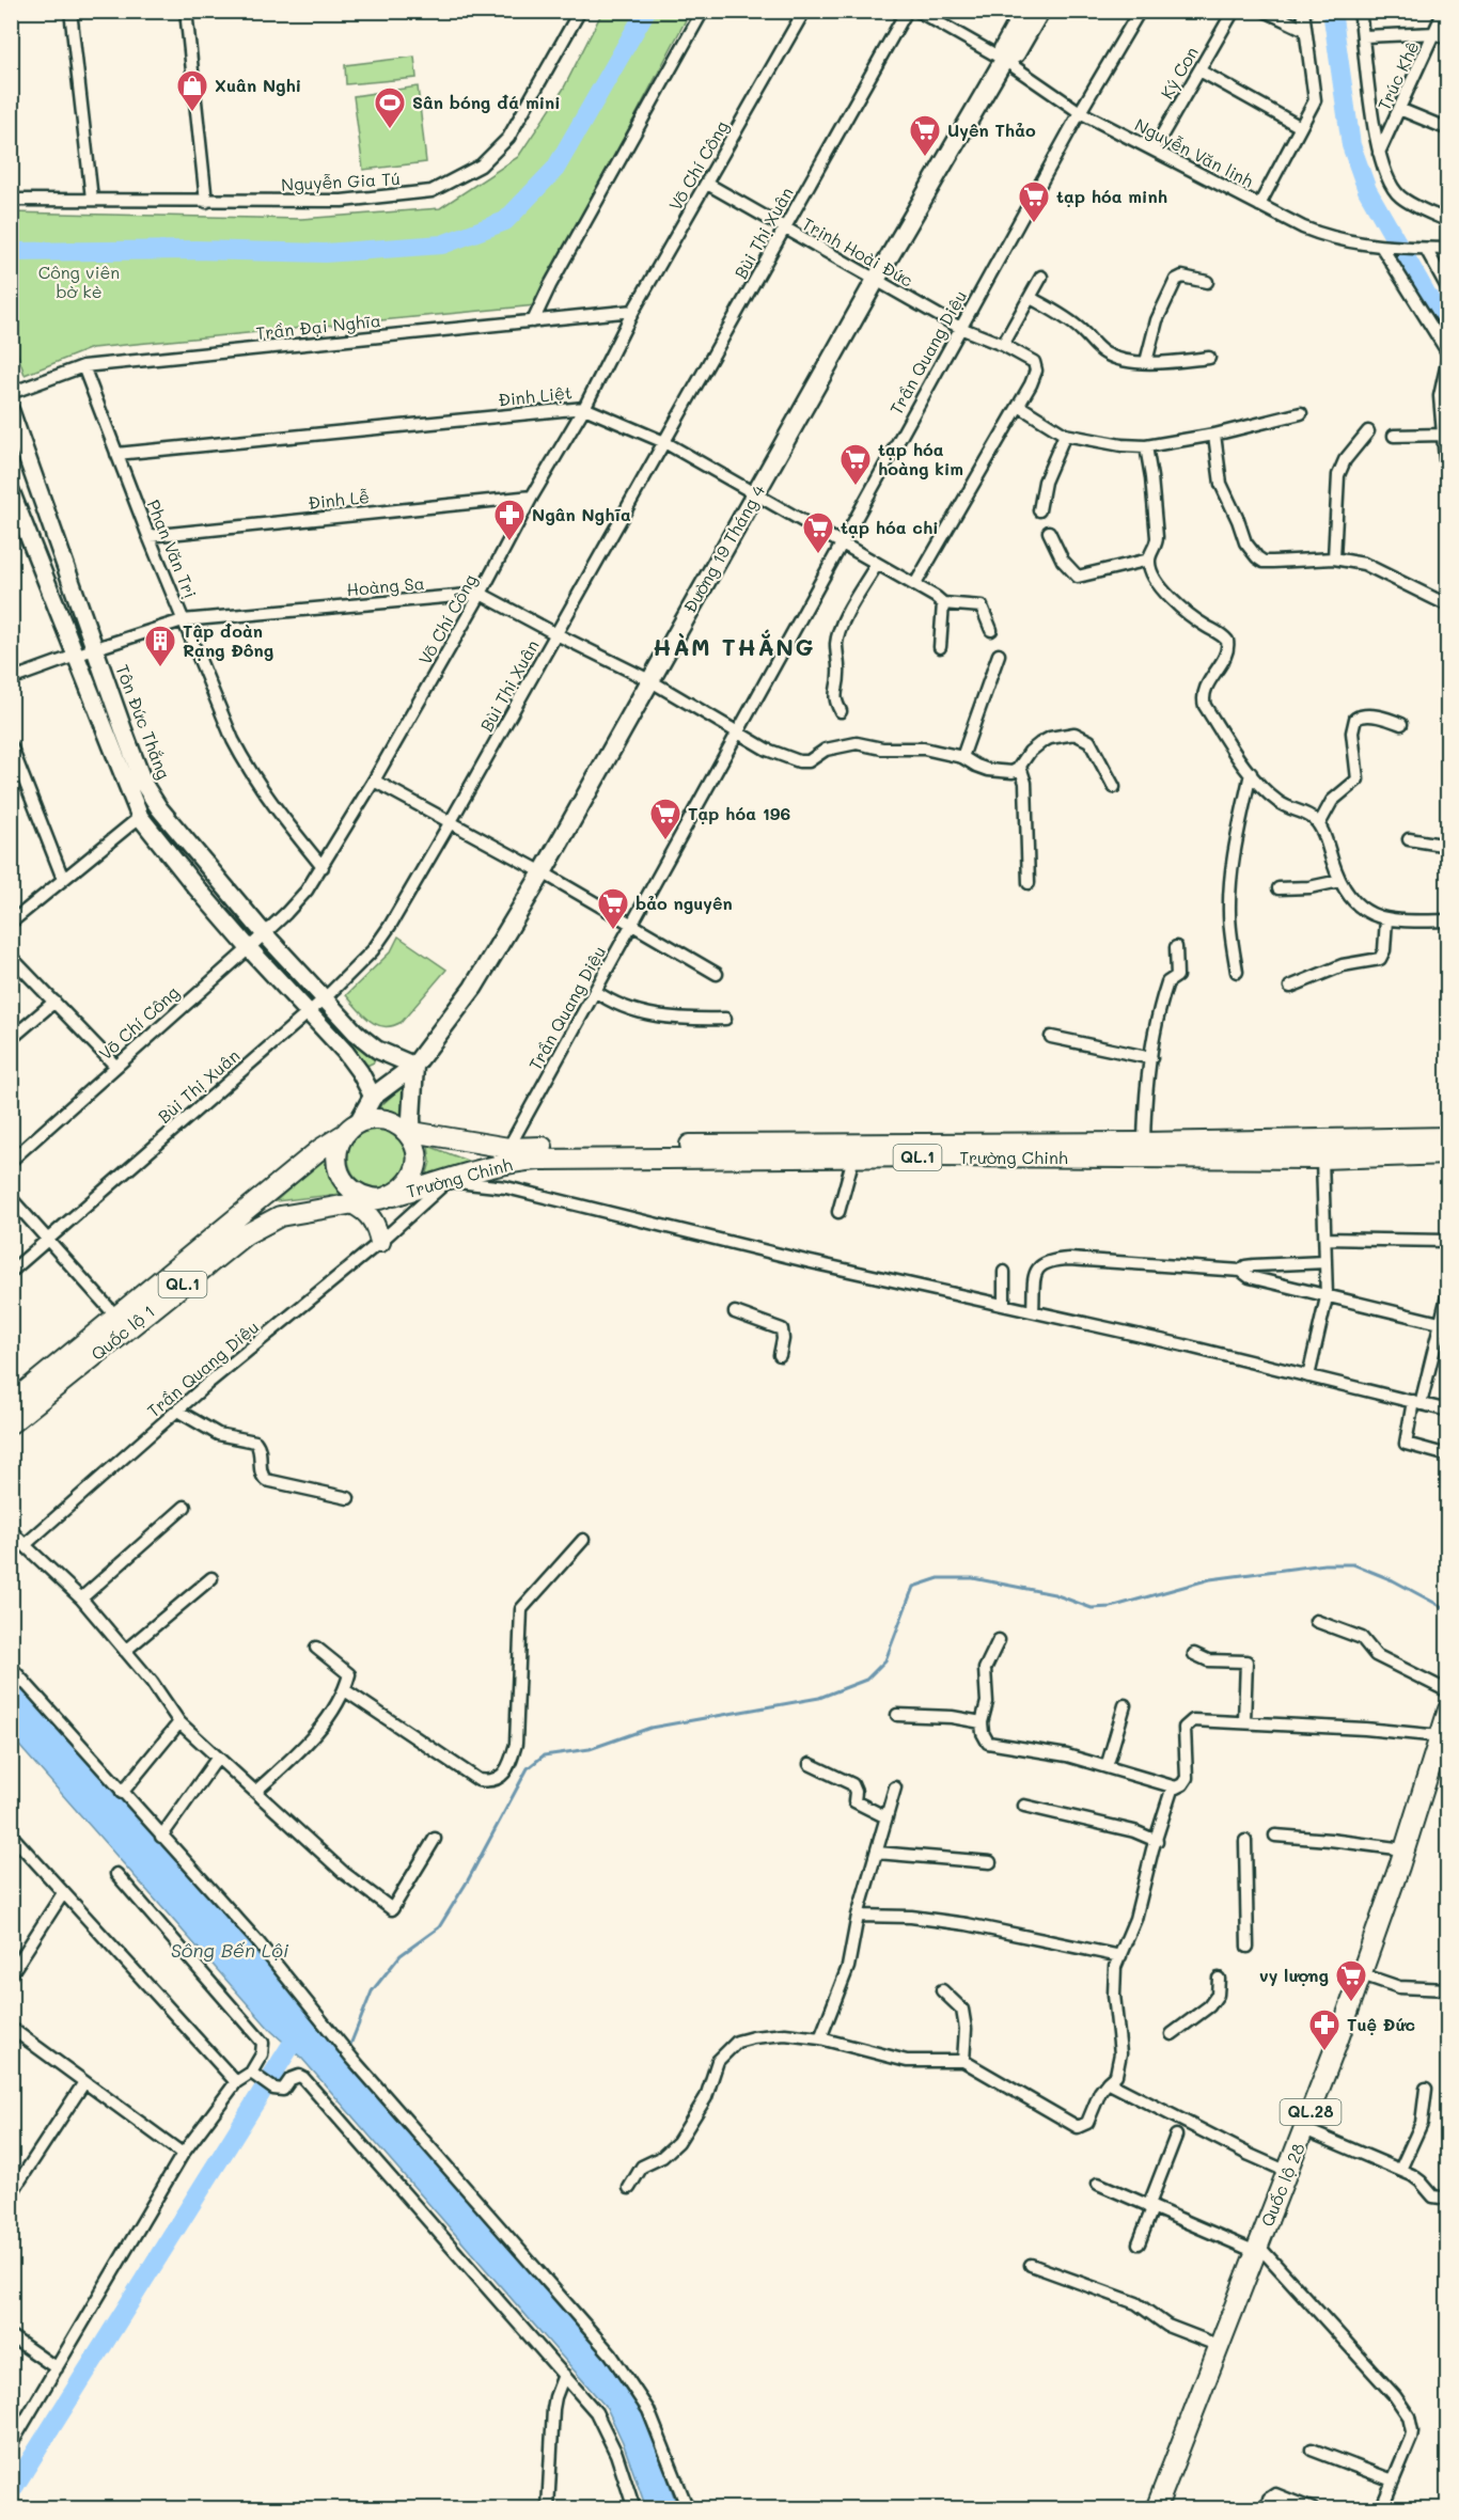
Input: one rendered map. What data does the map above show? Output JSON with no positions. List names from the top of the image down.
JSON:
{
  "streets": {
    "highway": [
      "QL.1",
      "Trường Chinh",
      "Quốc lộ 1",
      "QL.28",
      "Quốc lộ 28"
    ],
    "main road": ["Đường 19 Tháng 4", "Tôn Đức Thắng"],
    "street": [
      "Ký Con",
      "Trúc Khê",
      "Nguyễn Văn linh",
      "Võ Chí Công",
      "Nguyễn Gia Tú",
      "Bùi Thị Xuân",
      "Trịnh Hoài Đức",
      "Trần Đại Nghĩa",
      "Trần Quang Diệu",
      "Đinh Liệt",
      "Đinh Lễ",
      "Phan Văn Trị",
      "Hoàng Sa"
    ]
  },
  "crossings": [
    ["Ký Con", "Nguyễn Văn linh"],
    ["Nguyễn Văn linh", "Trần Quang Diệu"],
    ["Nguyễn Văn linh", "Đường 19 Tháng 4"],
    ["Võ Chí Công", "Trịnh Hoài Đức"],
    ["Võ Chí Công", "Trần Đại Nghĩa"],
    ["Võ Chí Công", "Đinh Liệt"],
    ["Võ Chí Công", "Đinh Lễ"],
    ["Võ Chí Công", "Phan Văn Trị"],
    ["Võ Chí Công", "Hoàng Sa"],
    ["Võ Chí Công", "Tôn Đức Thắng"],
    ["Bùi Thị Xuân", "Trịnh Hoài Đức"],
    ["Bùi Thị Xuân", "Đinh Liệt"],
    ["Bùi Thị Xuân", "Tôn Đức Thắng"],
    ["Trịnh Hoài Đức", "Trần Quang Diệu"],
    ["Trịnh Hoài Đức", "Đường 19 Tháng 4"],
    ["Trần Đại Nghĩa", "Phan Văn Trị"],
    ["Trần Quang Diệu", "Đinh Liệt"],
    ["Trần Quang Diệu", "Trường Chinh"],
    ["Đinh Liệt", "Phan Văn Trị"],
    ["Đinh Liệt", "Đường 19 Tháng 4"],
    ["Đinh Lễ", "Phan Văn Trị"],
    ["Phan Văn Trị", "Hoàng Sa"],
    ["Đường 19 Tháng 4", "Tôn Đức Thắng"],
    ["Đường 19 Tháng 4", "QL.1"],
    ["Đường 19 Tháng 4", "Trường Chinh"],
    ["Đường 19 Tháng 4", "Quốc lộ 1"],
    ["Hoàng Sa", "Tôn Đức Thắng"],
    ["QL.1", "Trường Chinh"],
    ["QL.1", "Quốc lộ 1"],
    ["Trường Chinh", "Quốc lộ 1"]
  ],
  "districts": ["HÀM THẮNG"],
  "water": ["Sông Bến Lội"],
  "parks": ["Công viên bờ kè"],
  "places": {
    "shop": ["Xuân Nghi"],
    "sports": ["Sân bóng đá mini"],
    "supermarket": [
      "Uyên Thảo",
      "tạp hóa minh",
      "tạp hóa hoàng kim",
      "tạp hóa chi",
      "Tạp hóa 196",
      "bảo nguyên",
      "vy lượng"
    ],
    "pharmacy": ["Ngân Nghĩa", "Tuệ Đức"],
    "building": ["Tập đoàn Rạng Đông"]
  }
}
